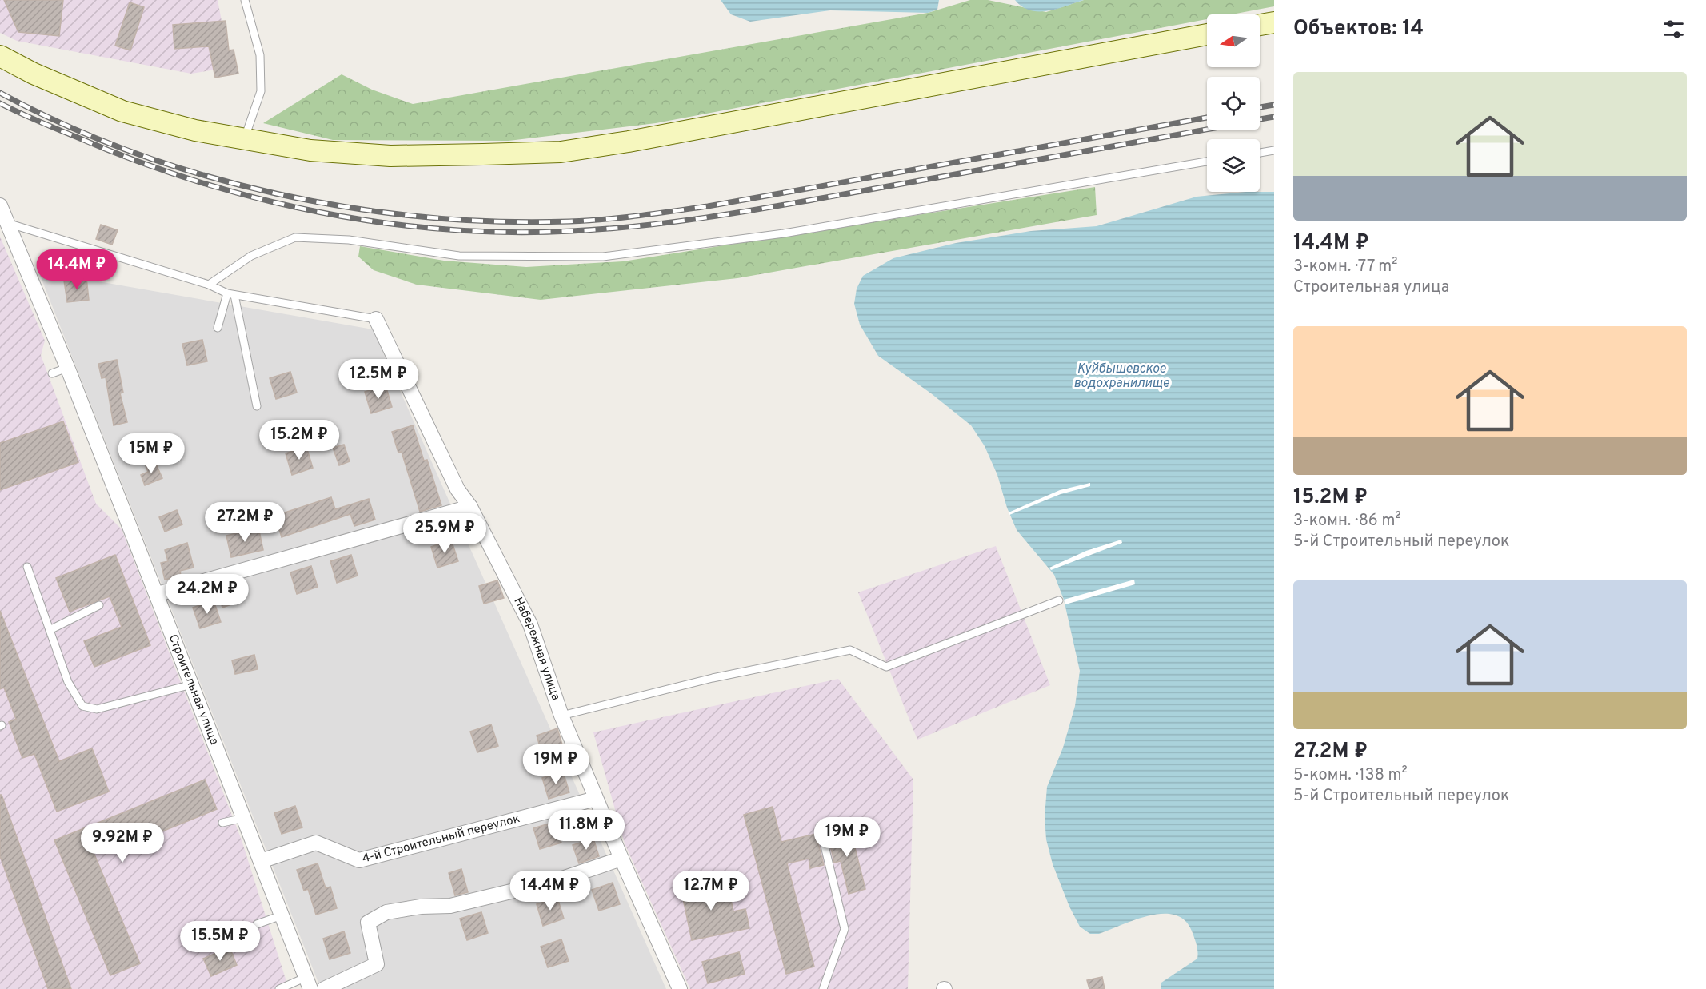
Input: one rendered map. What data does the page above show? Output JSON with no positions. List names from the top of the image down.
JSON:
{
  "streets": {
    "street": ["Набережная улица", "Строительная улица", "4-й Строительный переулок"]
  },
  "crossings": [
    ["Набережная улица", "4-й Строительный переулок"],
    ["Строительная улица", "4-й Строительный переулок"]
  ],
  "water": ["Куйбышевское водохранилище"],
  "north": "left",
  "page": {
    "heading": "Объектов: 14",
    "list": [
      {
        "name": "14.4M ₽",
        "note": "3-комн. · 77 m² · Строительная улица"
      },
      {
        "name": "15.2M ₽",
        "note": "3-комн. · 86 m² · 5-й Строительный переулок"
      },
      {
        "name": "27.2M ₽",
        "note": "5-комн. · 138 m² · 5-й Строительный переулок"
      }
    ],
    "price": [
      "14.4M ₽",
      "12.5M ₽",
      "15.2M ₽",
      "15M ₽",
      "27.2M ₽",
      "25.9M ₽",
      "24.2M ₽",
      "19M ₽",
      "11.8M ₽",
      "19M ₽",
      "9.92M ₽",
      "14.4M ₽",
      "12.7M ₽",
      "15.5M ₽"
    ]
  }
}
